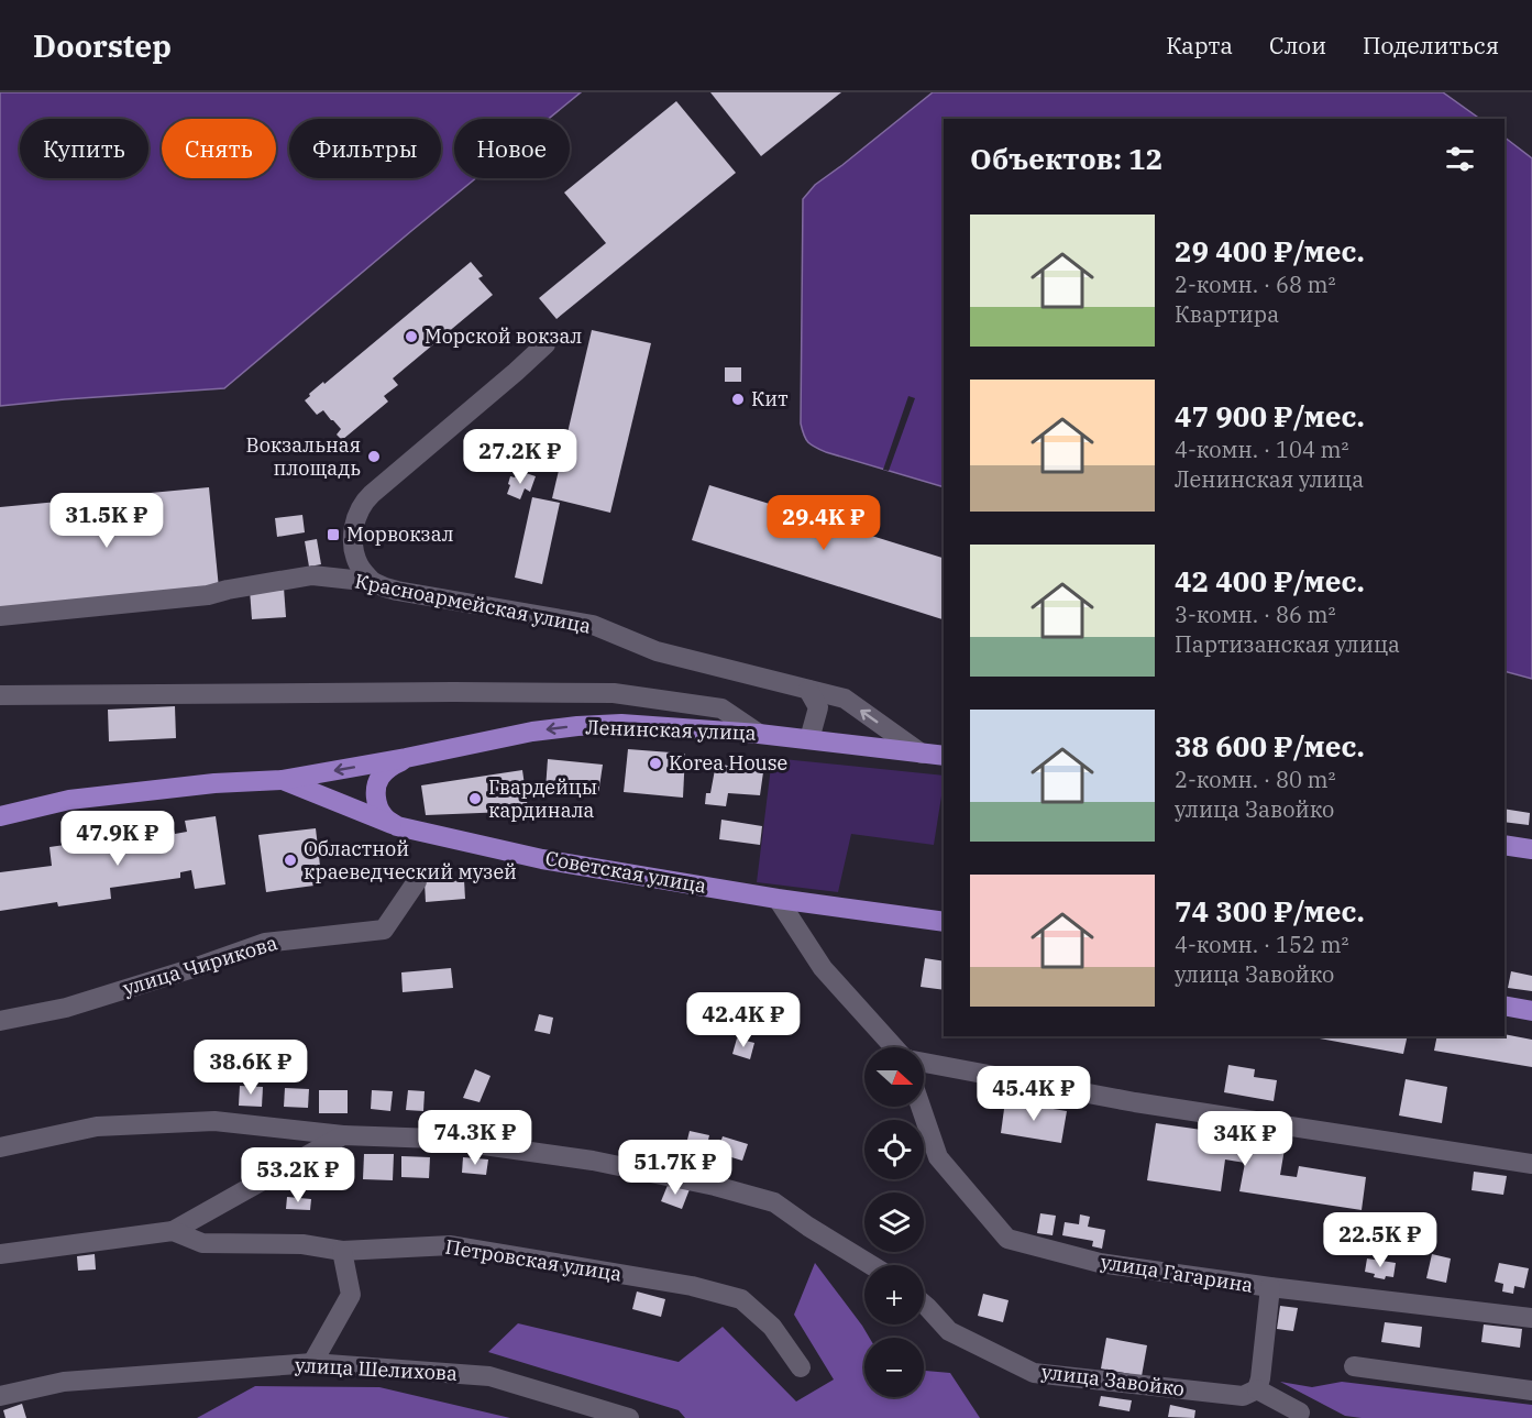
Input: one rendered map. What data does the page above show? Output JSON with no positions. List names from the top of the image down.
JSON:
{
  "streets": {
    "main road": ["Ленинская улица", "Советская улица"],
    "street": [
      "Красноармейская улица",
      "улица Чирикова",
      "Петровская улица",
      "улица Гагарина",
      "улица Шелихова",
      "улица Завойко"
    ]
  },
  "crossings": [
    ["Красноармейская улица", "Ленинская улица"],
    ["Ленинская улица", "Советская улица"]
  ],
  "one_way": ["Ленинская улица"],
  "places": {
    "other": [
      "Морской вокзал",
      "Кит",
      "Вокзальная площадь",
      "Korea House",
      "Гвардейцы кардинала",
      "Областной краеведческий музей"
    ],
    "transit": ["Морвокзал"]
  },
  "north": "right",
  "page": {
    "header": "Doorstep",
    "nav": ["Карта", "Слои", "Поделиться"],
    "chip": [
      "Купить",
      "Снять",
      "Фильтры",
      "Новое"
    ],
    "heading": "Объектов: 12",
    "list": [
      {
        "name": "29 400 ₽/мес.",
        "note": "2-комн. · 68 m² · Квартира"
      },
      {
        "name": "47 900 ₽/мес.",
        "note": "4-комн. · 104 m² · Ленинская улица"
      },
      {
        "name": "42 400 ₽/мес.",
        "note": "3-комн. · 86 m² · Партизанская улица"
      },
      {
        "name": "38 600 ₽/мес.",
        "note": "2-комн. · 80 m² · улица Завойко"
      },
      {
        "name": "74 300 ₽/мес.",
        "note": "4-комн. · 152 m² · улица Завойко"
      }
    ],
    "price": [
      "27.2K ₽",
      "31.5K ₽",
      "29.4K ₽",
      "47.9K ₽",
      "42.4K ₽",
      "38.6K ₽",
      "45.4K ₽",
      "74.3K ₽",
      "34K ₽",
      "51.7K ₽",
      "53.2K ₽",
      "22.5K ₽"
    ],
    "map_buttons": ["+", "−"]
  }
}
